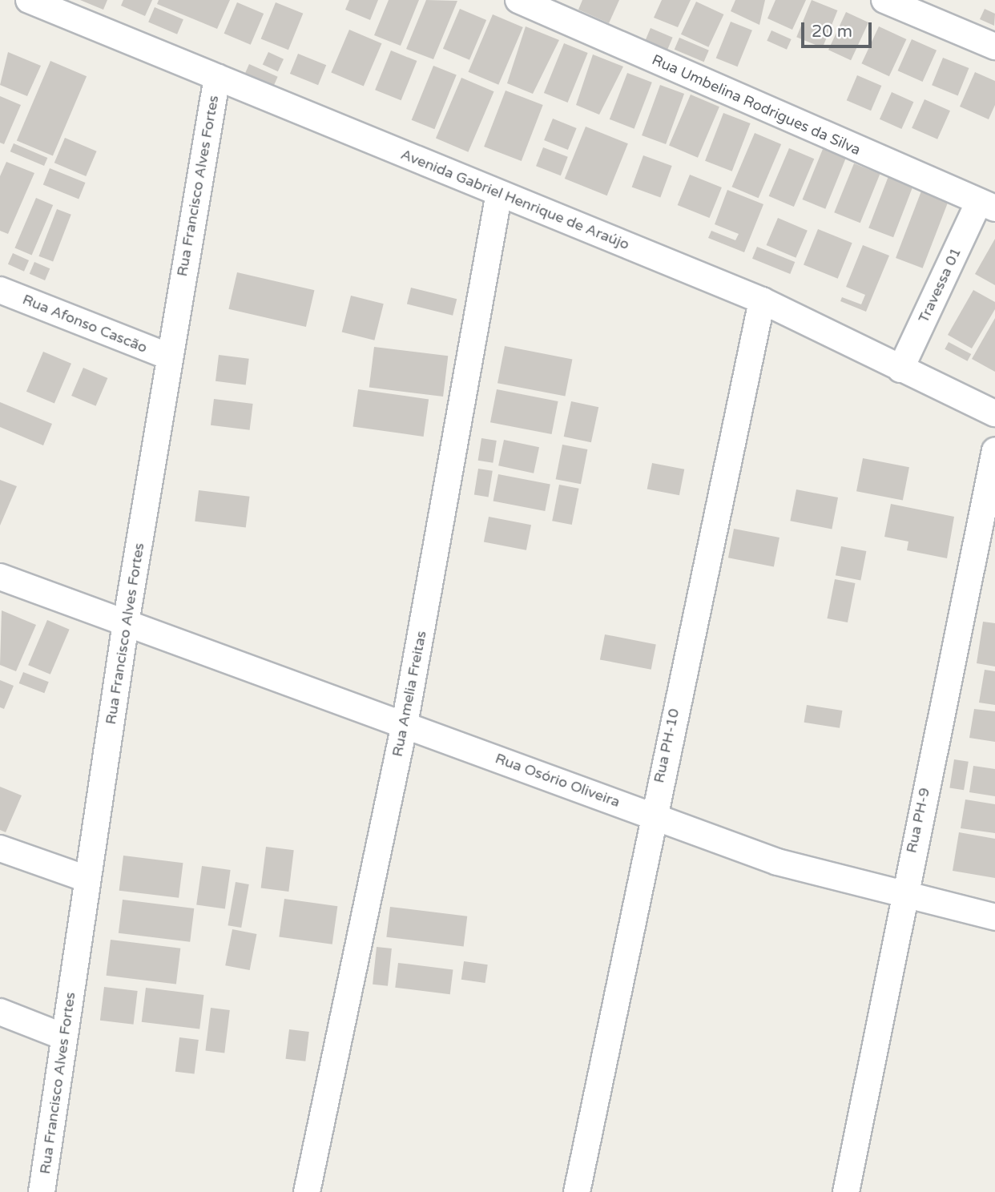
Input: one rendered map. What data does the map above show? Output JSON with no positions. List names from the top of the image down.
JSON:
{
  "streets": {
    "street": [
      "Rua Umbelina Rodrigues da Silva",
      "Rua Francisco Alves Fortes",
      "Avenida Gabriel Henrique de Araújo",
      "Travessa 01",
      "Rua Afonso Cascão",
      "Rua Amelia Freitas",
      "Rua PH-10",
      "Rua Osório Oliveira",
      "Rua PH-9"
    ]
  },
  "crossings": [
    ["Rua Umbelina Rodrigues da Silva", "Travessa 01"],
    ["Rua Francisco Alves Fortes", "Avenida Gabriel Henrique de Araújo"],
    ["Rua Francisco Alves Fortes", "Rua Afonso Cascão"],
    ["Rua Francisco Alves Fortes", "Rua Osório Oliveira"],
    ["Avenida Gabriel Henrique de Araújo", "Travessa 01"],
    ["Avenida Gabriel Henrique de Araújo", "Rua Amelia Freitas"],
    ["Avenida Gabriel Henrique de Araújo", "Rua PH-10"],
    ["Rua Amelia Freitas", "Rua Osório Oliveira"],
    ["Rua PH-10", "Rua Osório Oliveira"],
    ["Rua Osório Oliveira", "Rua PH-9"]
  ],
  "scale_bar": "20 m"
}
